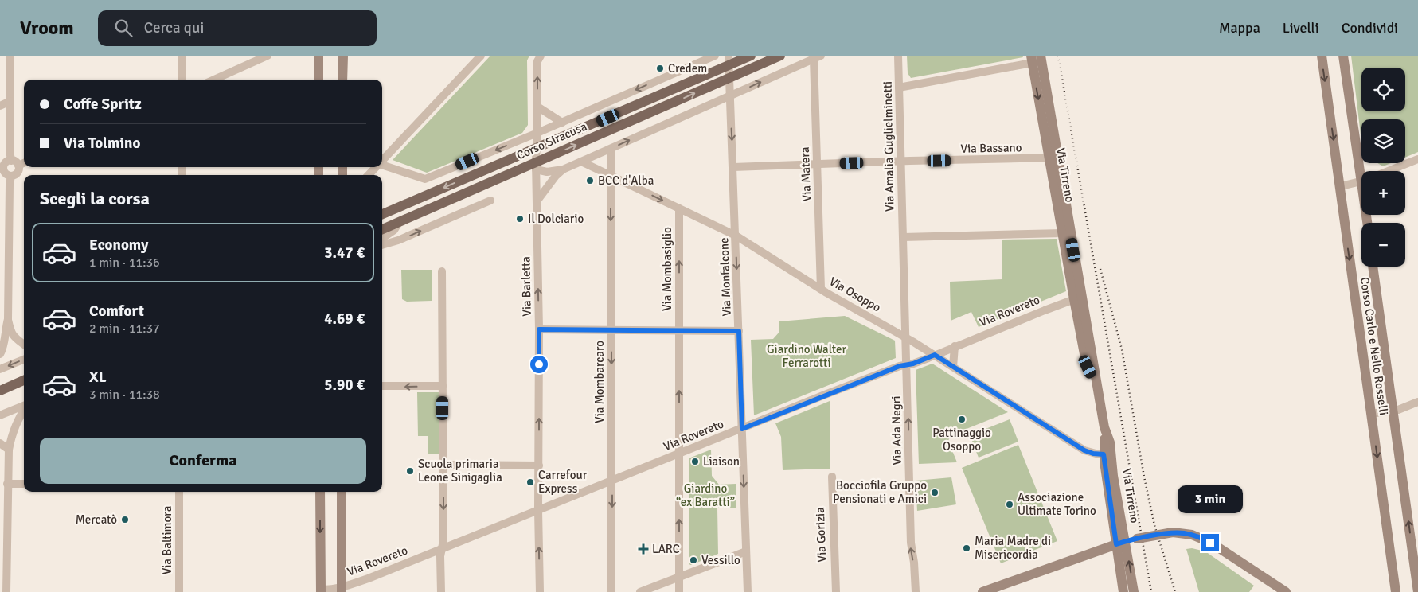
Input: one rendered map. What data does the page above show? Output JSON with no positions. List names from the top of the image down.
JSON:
{
  "streets": {
    "main road": ["Corso Siracusa"],
    "street": [
      "Via Amalia Guglielminetti",
      "Via Bassano",
      "Via Matera",
      "Via Tirreno",
      "Via Mombasiglio",
      "Via Monfalcone",
      "Via Barletta",
      "Via Osoppo",
      "Via Rovereto",
      "Corso Carlo e Nello Rosselli",
      "Via Mombarcaro",
      "Via Ada Negri",
      "Via Gorizia",
      "Via Baltimora"
    ]
  },
  "crossings": [
    ["Corso Siracusa", "Via Matera"],
    ["Corso Siracusa", "Via Monfalcone"],
    ["Corso Siracusa", "Via Barletta"],
    ["Corso Siracusa", "Via Osoppo"],
    ["Corso Siracusa", "Via Mombarcaro"],
    ["Via Amalia Guglielminetti", "Via Bassano"],
    ["Via Amalia Guglielminetti", "Via Osoppo"],
    ["Via Amalia Guglielminetti", "Via Rovereto"],
    ["Via Amalia Guglielminetti", "Via Ada Negri"],
    ["Via Bassano", "Via Matera"],
    ["Via Bassano", "Via Tirreno"],
    ["Via Bassano", "Via Monfalcone"],
    ["Via Matera", "Via Osoppo"],
    ["Via Tirreno", "Via Osoppo"],
    ["Via Tirreno", "Via Rovereto"],
    ["Via Mombasiglio", "Via Osoppo"],
    ["Via Mombasiglio", "Via Rovereto"],
    ["Via Monfalcone", "Via Osoppo"],
    ["Via Monfalcone", "Via Rovereto"],
    ["Via Barletta", "Via Rovereto"],
    ["Via Osoppo", "Via Rovereto"],
    ["Via Osoppo", "Via Mombarcaro"],
    ["Via Rovereto", "Via Mombarcaro"],
    ["Via Rovereto", "Via Ada Negri"]
  ],
  "one_way": [
    "Via Mombasiglio",
    "Via Monfalcone",
    "Via Barletta",
    "Via Mombarcaro",
    "Via Ada Negri"
  ],
  "parks": ["Giardino Walter Ferrarotti", "Giardino “ex Baratti”"],
  "places": {
    "other": [
      "Credem",
      "BCC d'Alba",
      "Il Dolciario",
      "Pattinaggio Osoppo",
      "Liaison",
      "Scuola primaria Leone Sinigaglia",
      "Carrefour Express",
      "Bocciofila Gruppo Pensionati e Amici",
      "Associazione Ultimate Torino",
      "Mercatò",
      "Maria Madre di Misericordia",
      "Vessillo"
    ],
    "health": ["LARC"]
  },
  "page": {
    "header": "Vroom",
    "search": "Cerca qui",
    "nav": ["Mappa", "Livelli", "Condividi"],
    "map_buttons": ["+", "−"],
    "banner": ["Coffe Spritz", "Via Tolmino"],
    "heading": "Scegli la corsa",
    "list": [
      {
        "name": "Economy",
        "note": "1 min · 11:36",
        "value": "3.47 €"
      },
      {
        "name": "Comfort",
        "note": "2 min · 11:37",
        "value": "4.69 €"
      },
      {
        "name": "XL",
        "note": "3 min · 11:38",
        "value": "5.90 €"
      }
    ],
    "buttons": "Conferma",
    "bubble": "3 min"
  }
}
